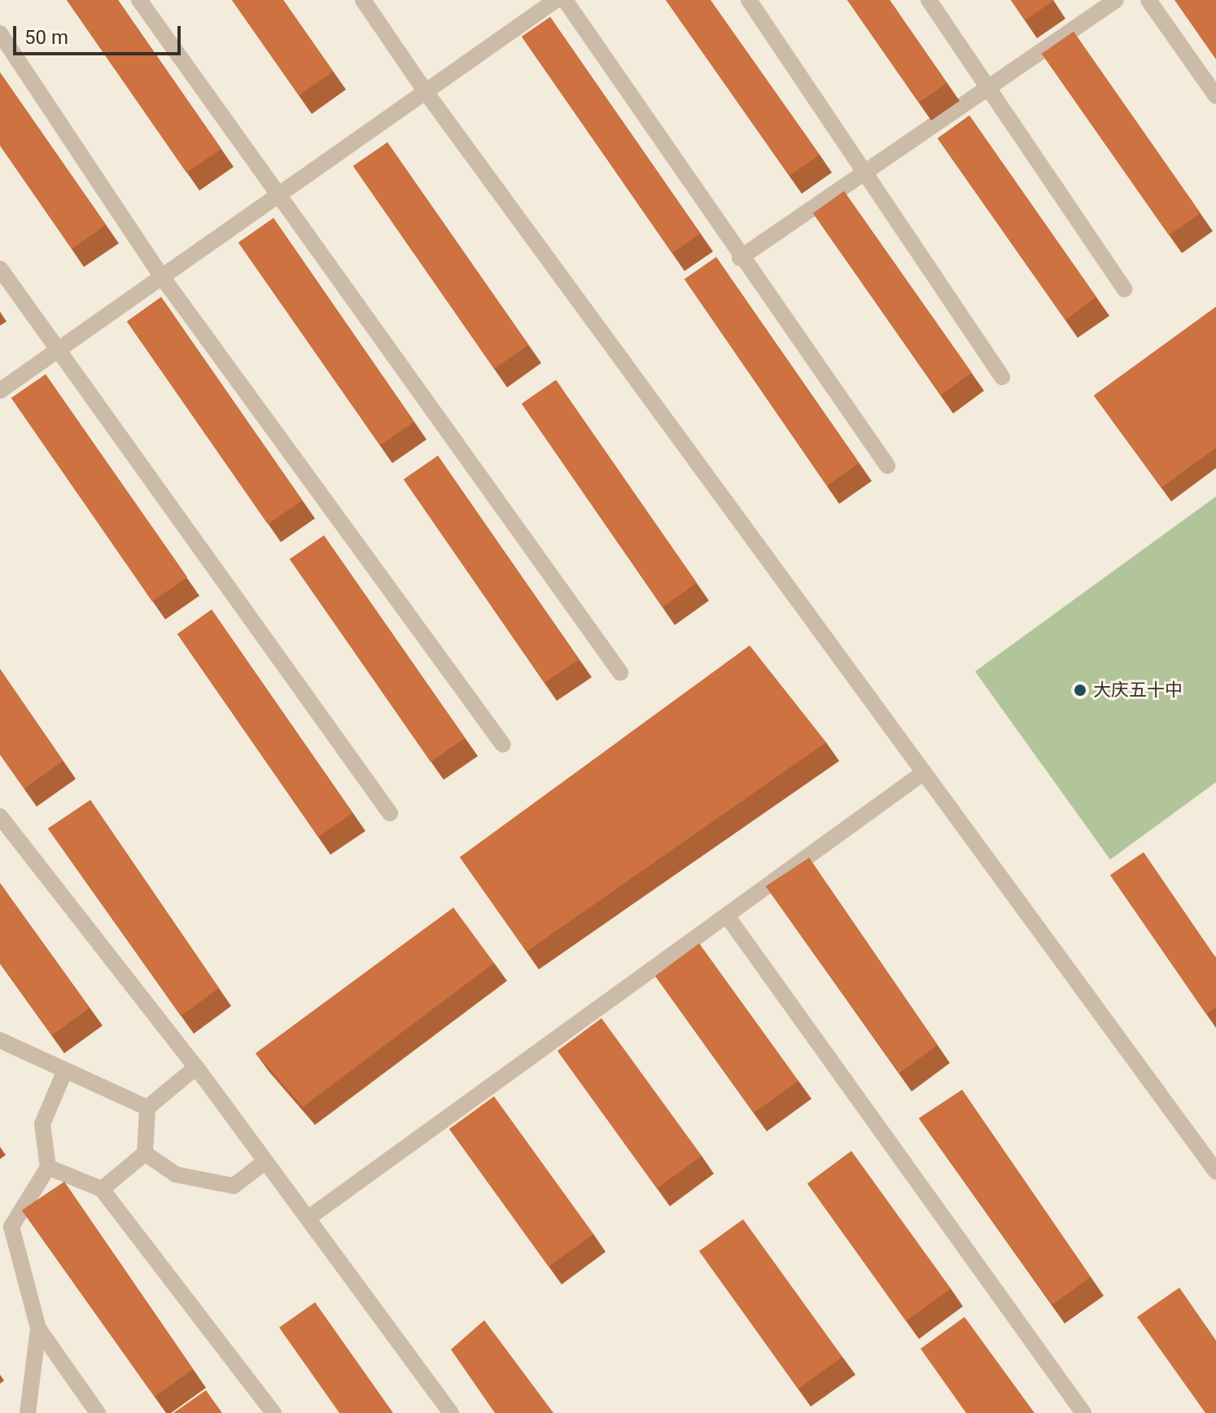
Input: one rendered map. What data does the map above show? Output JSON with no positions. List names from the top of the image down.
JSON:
{
  "places": ["大庆五十中"],
  "scale_bar": "50 m"
}
